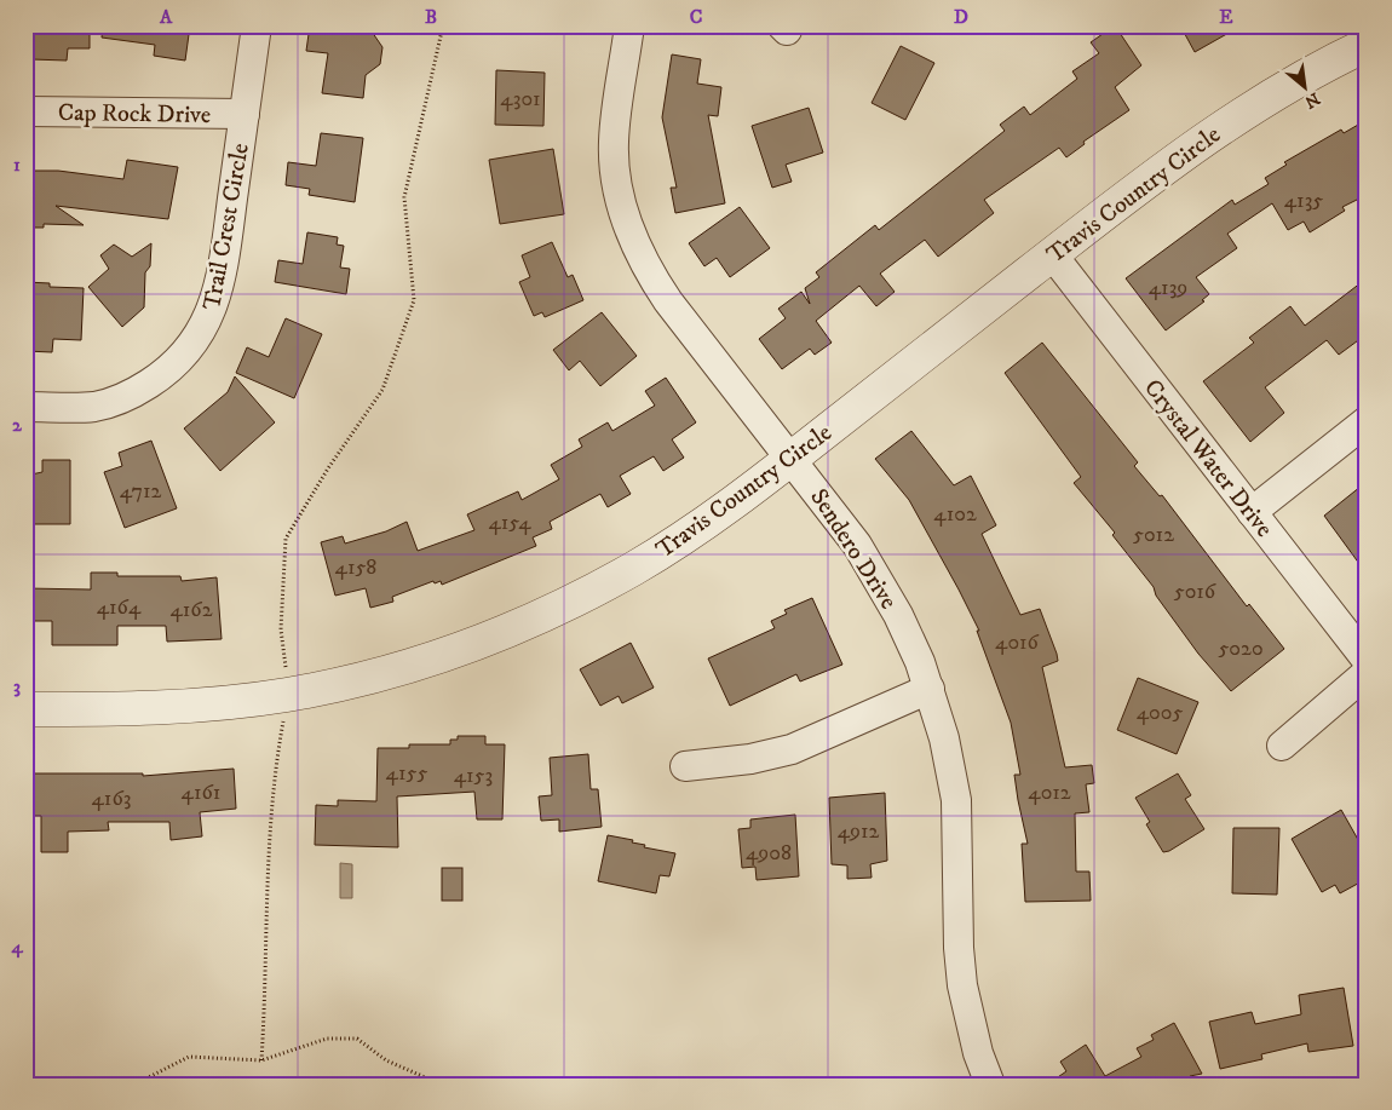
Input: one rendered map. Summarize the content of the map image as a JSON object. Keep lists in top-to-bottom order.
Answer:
{
  "streets": {
    "street": [
      "Cap Rock Drive",
      "Travis Country Circle",
      "Trail Crest Circle",
      "Crystal Water Drive",
      "Sendero Drive"
    ]
  },
  "crossings": [
    ["Cap Rock Drive", "Trail Crest Circle"],
    ["Travis Country Circle", "Crystal Water Drive"],
    ["Travis Country Circle", "Sendero Drive"]
  ],
  "house_numbers": [
    "4301",
    "4135",
    "4139",
    "4712",
    "4102",
    "4154",
    "5012",
    "4158",
    "5016",
    "4164",
    "4162",
    "4016",
    "5020",
    "4005",
    "4155",
    "4153",
    "4161",
    "4012",
    "4163",
    "4912",
    "4908"
  ],
  "north": "bottom right",
  "grid": {
    "columns": [
      "A",
      "B",
      "C",
      "D",
      "E"
    ],
    "rows": [
      "1",
      "2",
      "3",
      "4"
    ]
  }
}
